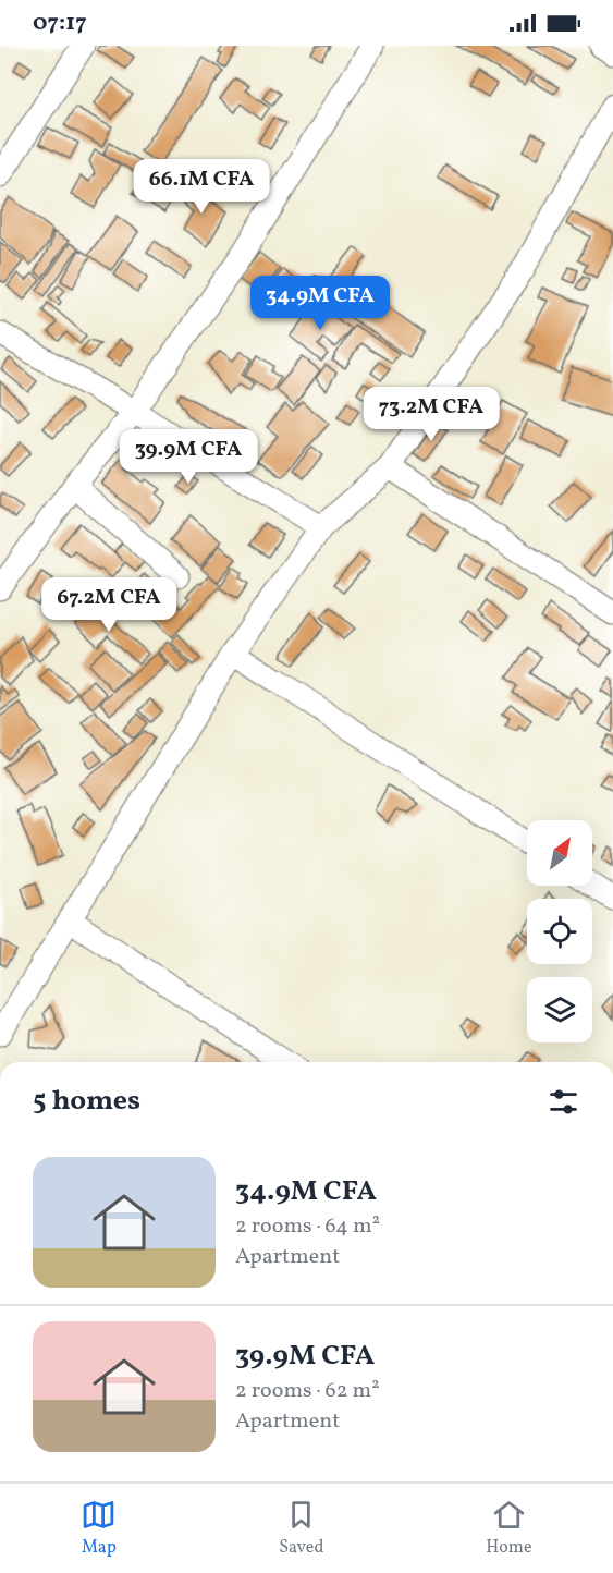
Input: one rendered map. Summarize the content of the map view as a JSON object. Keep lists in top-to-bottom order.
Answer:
{
  "north": "top right",
  "page": {
    "status": "07:17",
    "price": [
      "66.1M CFA",
      "34.9M CFA",
      "73.2M CFA",
      "39.9M CFA",
      "67.2M CFA"
    ],
    "heading": "5 homes",
    "list": [
      {
        "name": "34.9M CFA",
        "note": "2 rooms · 64 m² · Apartment"
      },
      {
        "name": "39.9M CFA",
        "note": "2 rooms · 62 m² · Apartment"
      }
    ],
    "tabs": ["Map", "Saved", "Home"]
  }
}
